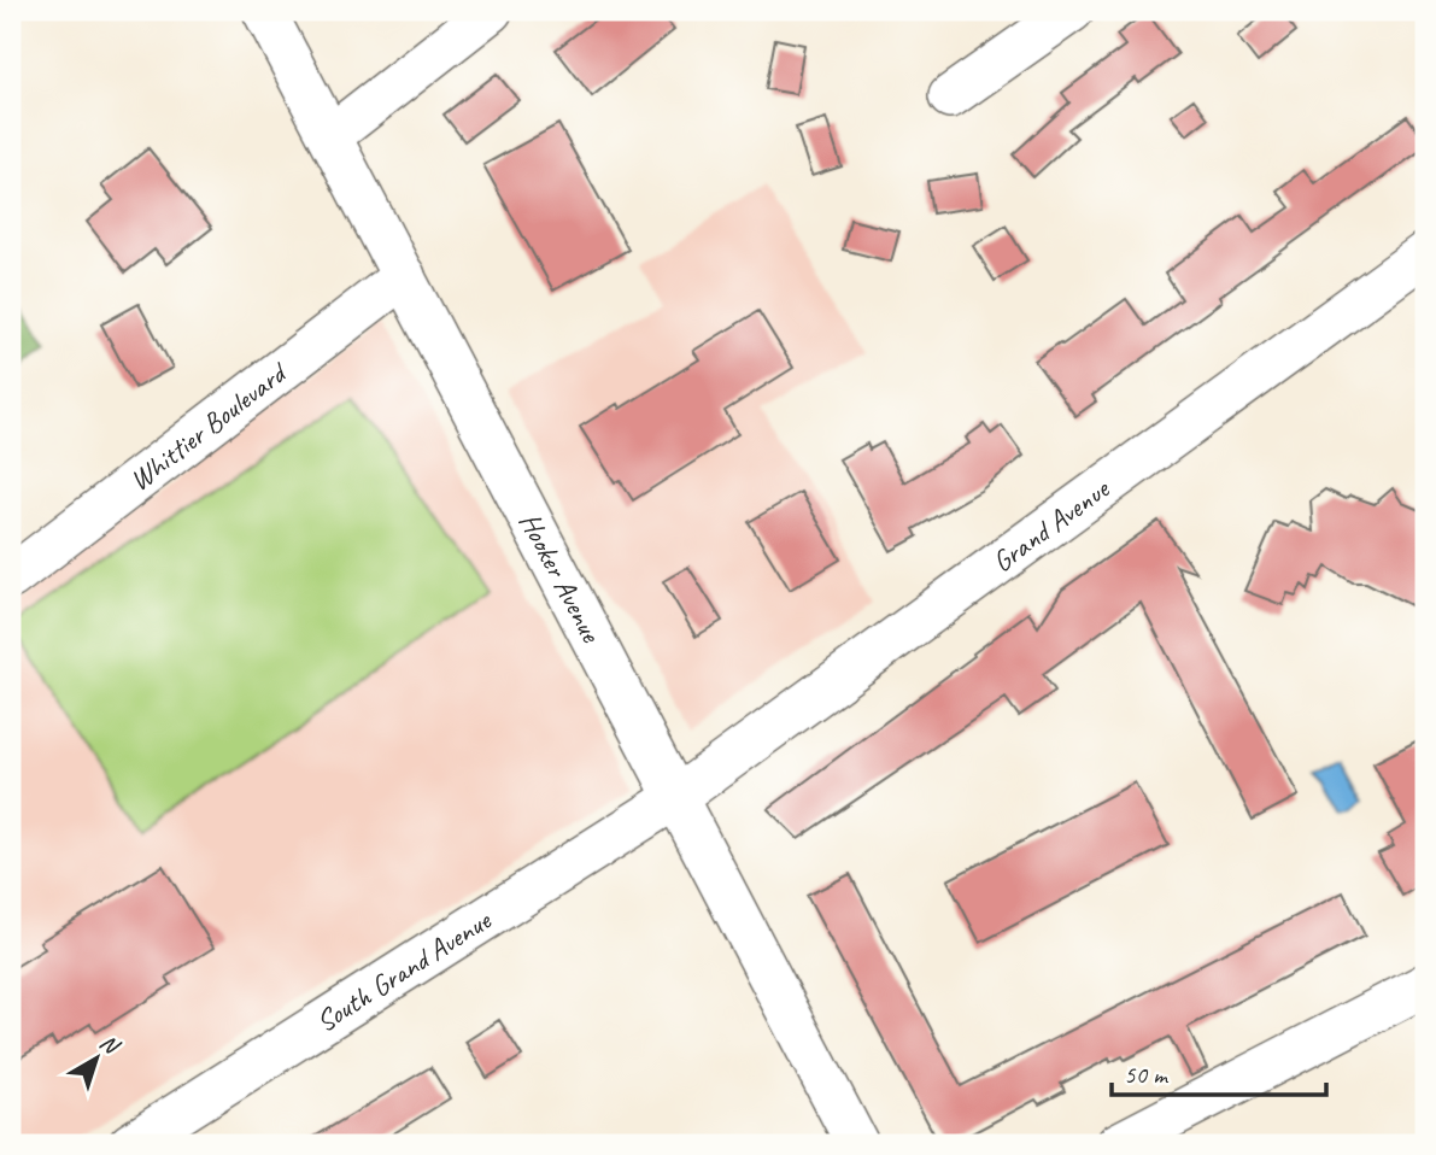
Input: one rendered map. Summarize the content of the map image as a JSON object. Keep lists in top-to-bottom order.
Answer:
{
  "streets": {
    "street": [
      "Whittier Boulevard",
      "Grand Avenue",
      "Hooker Avenue",
      "South Grand Avenue"
    ]
  },
  "crossings": [
    ["Whittier Boulevard", "Hooker Avenue"],
    ["Grand Avenue", "Hooker Avenue"],
    ["Grand Avenue", "South Grand Avenue"],
    ["Hooker Avenue", "South Grand Avenue"]
  ],
  "scale_bar": "50 m",
  "north": "top right"
}
